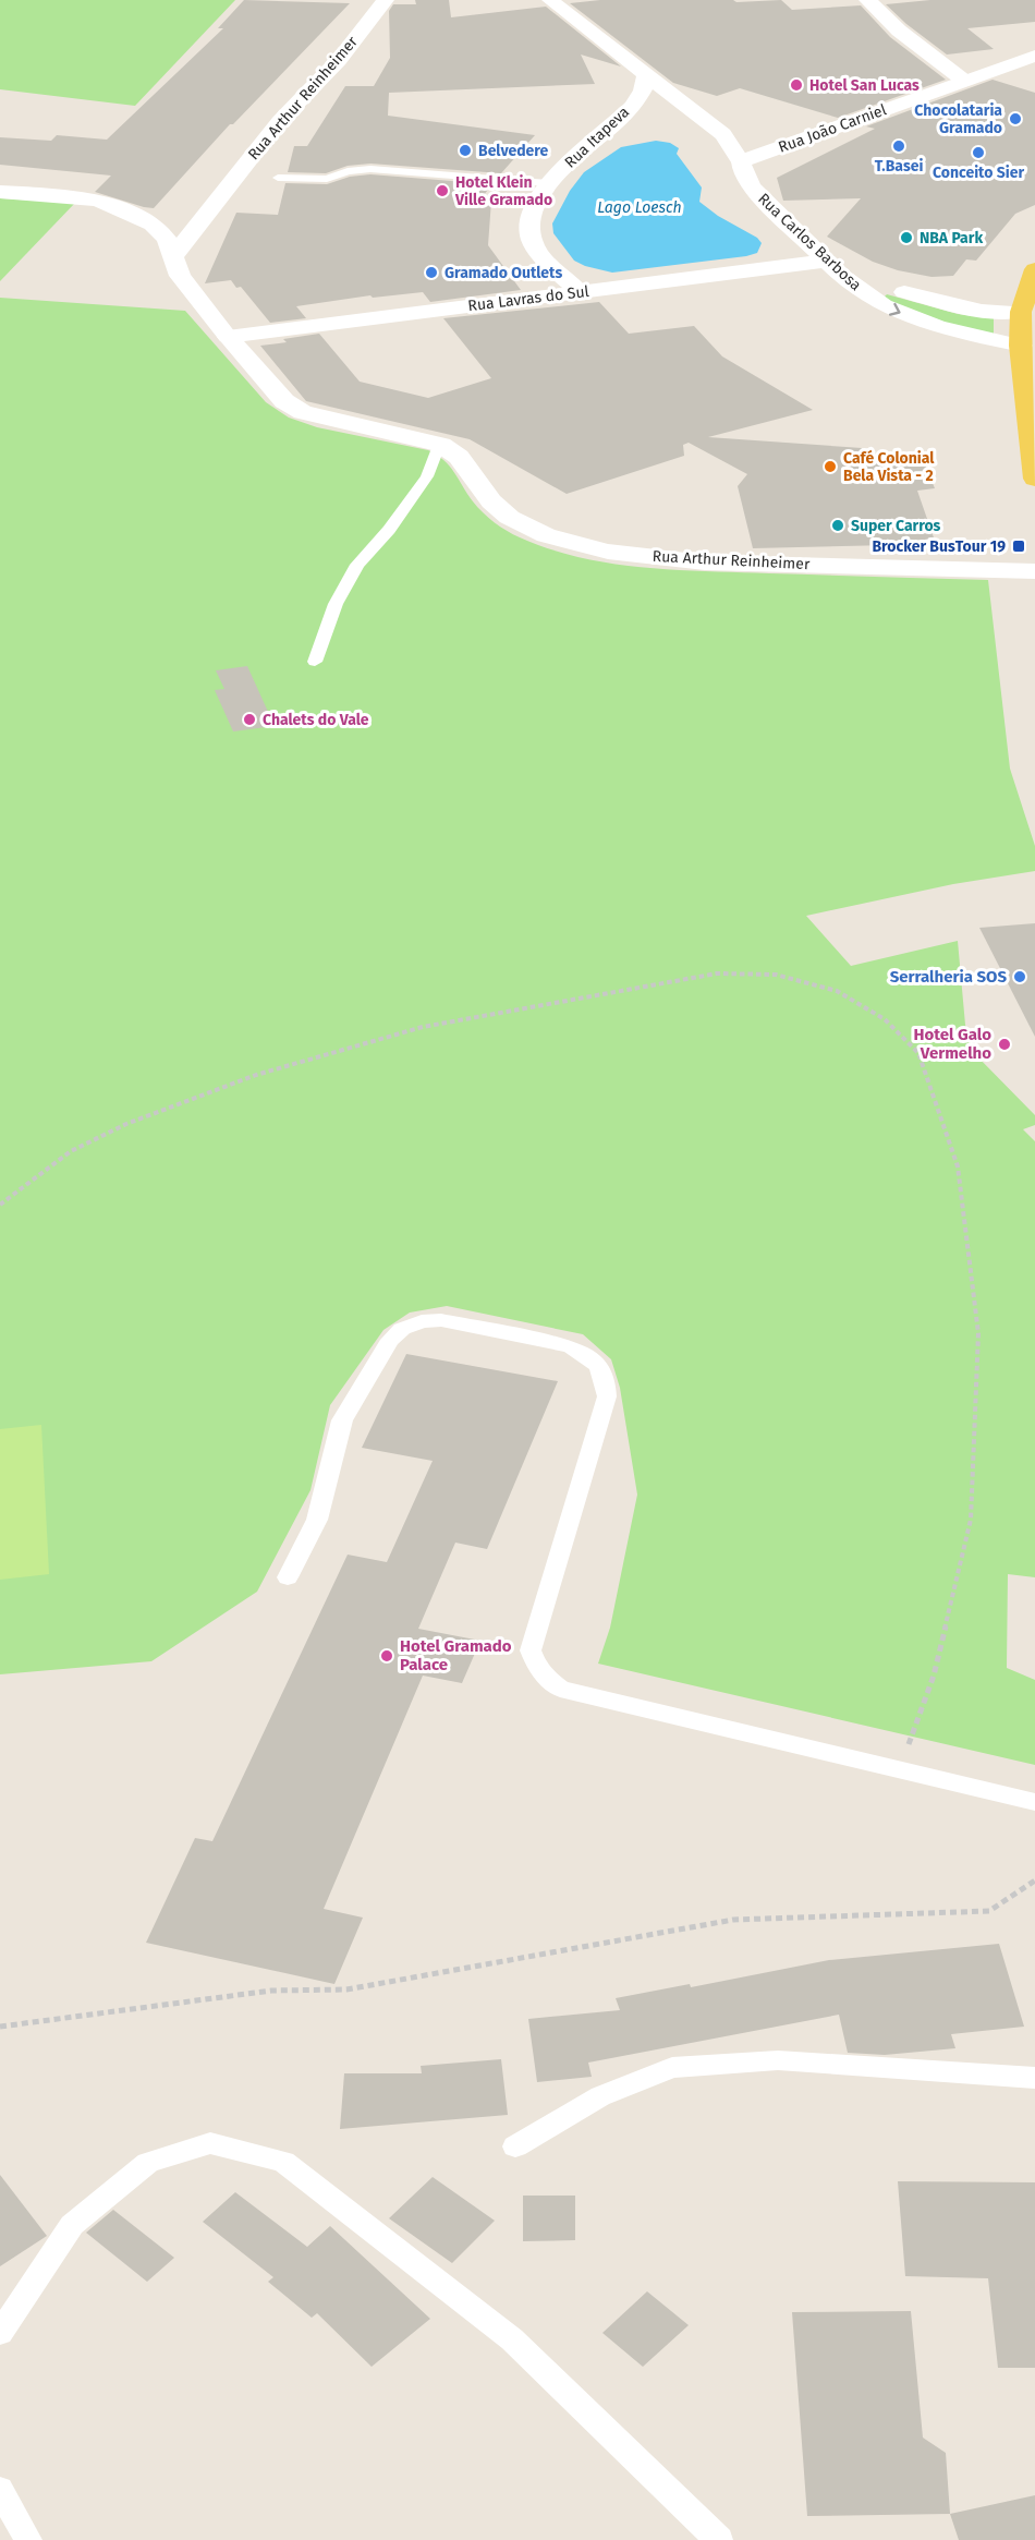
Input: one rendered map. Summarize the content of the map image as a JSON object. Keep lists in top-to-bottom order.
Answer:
{
  "streets": {
    "street": [
      "Rua Arthur Reinheimer",
      "Rua João Carniel",
      "Rua Itapeva",
      "Rua Carlos Barbosa",
      "Rua Lavras do Sul"
    ]
  },
  "crossings": [
    ["Rua Arthur Reinheimer", "Rua Lavras do Sul"],
    ["Rua João Carniel", "Rua Carlos Barbosa"],
    ["Rua Itapeva", "Rua Carlos Barbosa"],
    ["Rua Itapeva", "Rua Lavras do Sul"],
    ["Rua Carlos Barbosa", "Rua Lavras do Sul"]
  ],
  "water": ["Lago Loesch"],
  "places": {
    "other": [
      "Hotel San Lucas",
      "Chocolataria Gramado",
      "T.Basei",
      "Belvedere",
      "Conceito Sier",
      "Hotel Klein Ville Gramado",
      "NBA Park",
      "Gramado Outlets",
      "Café Colonial Bela Vista - 2",
      "Super Carros",
      "Chalets do Vale",
      "Serralheria SOS",
      "Hotel Galo Vermelho",
      "Hotel Gramado Palace"
    ],
    "transit": ["Brocker BusTour 19"]
  }
}
